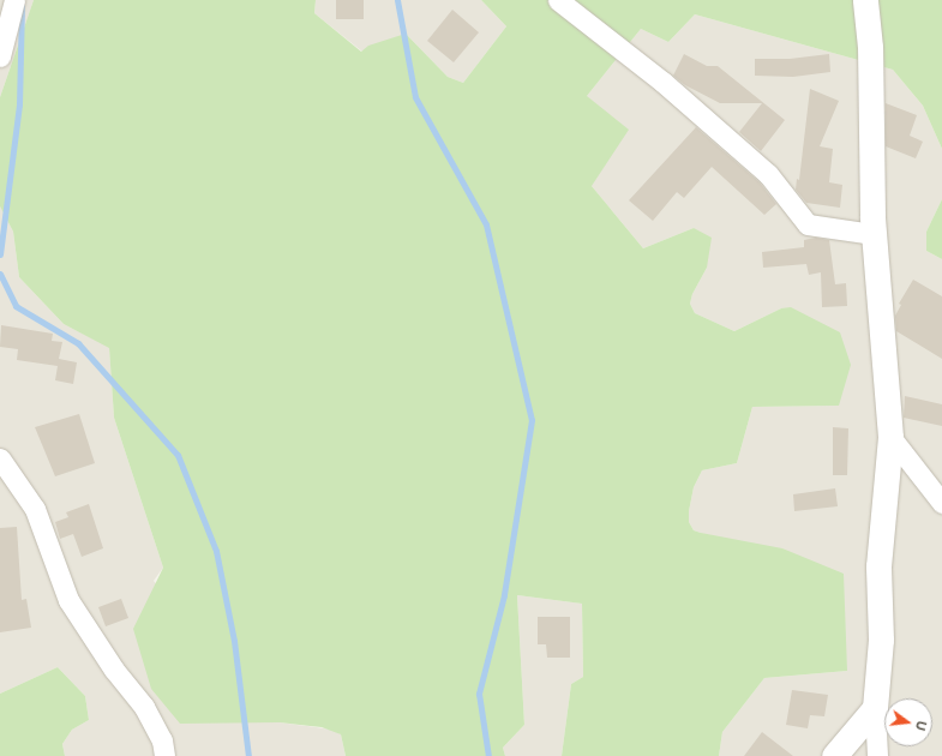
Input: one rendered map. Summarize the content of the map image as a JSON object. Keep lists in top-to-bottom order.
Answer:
{
  "north": "right"
}
